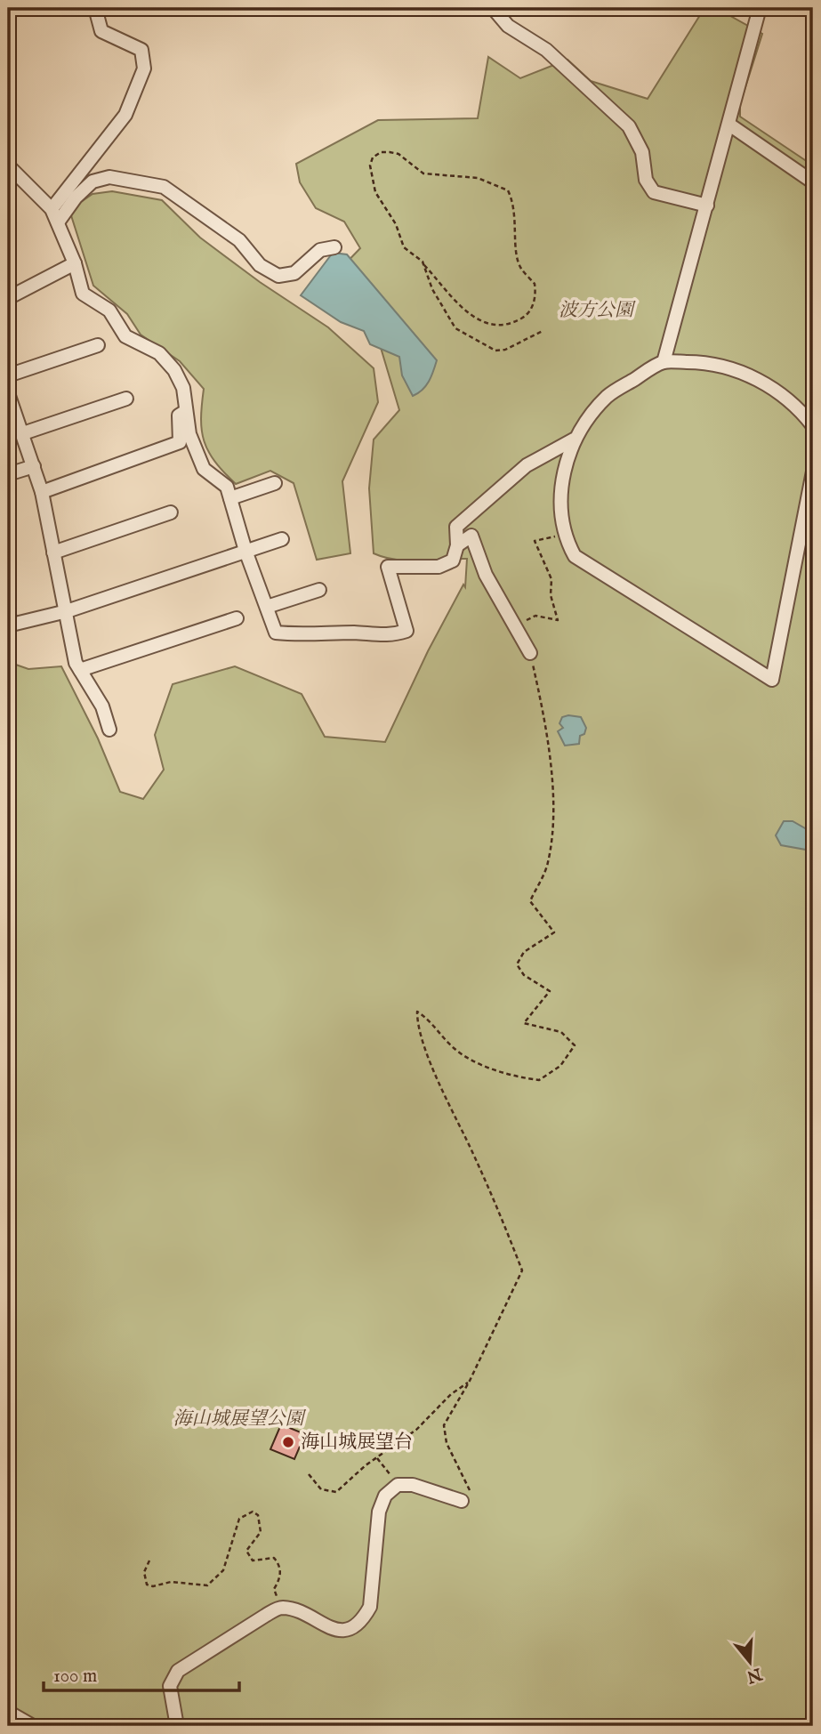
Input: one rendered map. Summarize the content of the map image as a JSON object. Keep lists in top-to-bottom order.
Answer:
{
  "parks": ["波方公園", "海山城展望公園"],
  "places": ["海山城展望台"],
  "scale_bar": "100 m",
  "north": "bottom"
}
